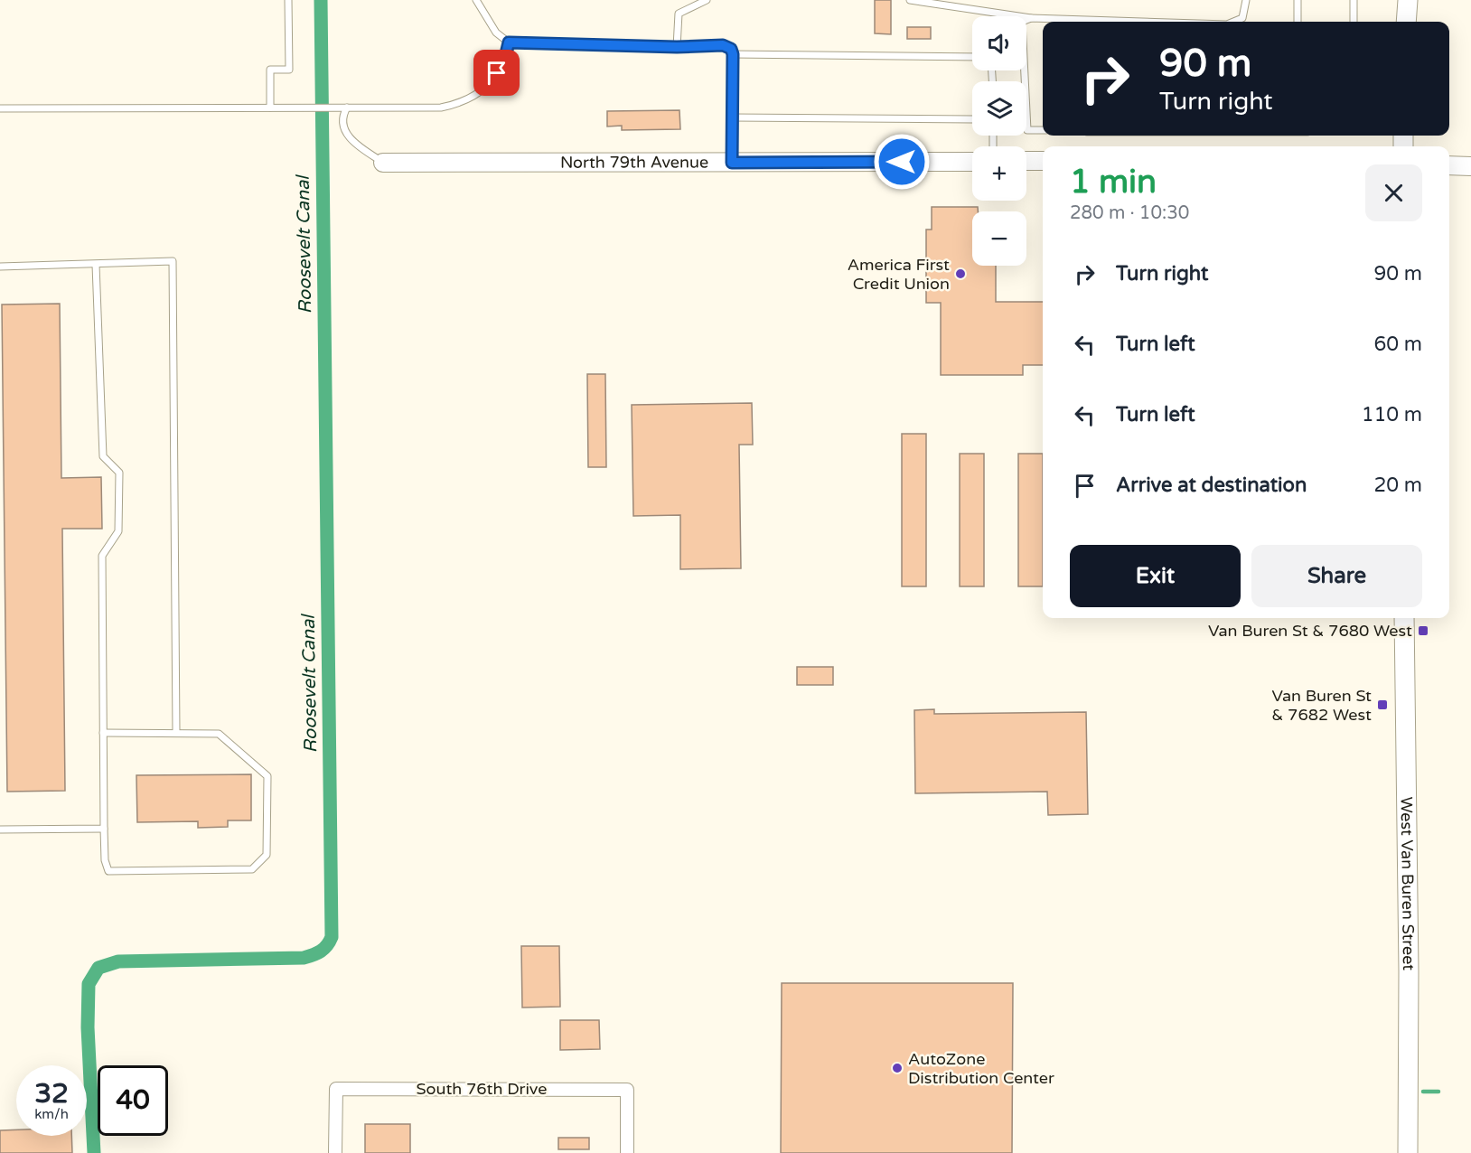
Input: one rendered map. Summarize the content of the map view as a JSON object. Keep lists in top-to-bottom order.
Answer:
{
  "streets": {
    "main road": ["West Van Buren Street"],
    "street": ["North 79th Avenue", "South 76th Drive"]
  },
  "water": ["Roosevelt Canal"],
  "places": {
    "other": ["America First Credit Union", "AutoZone Distribution Center"],
    "transit": ["Van Buren St & 7680 West", "Van Buren St & 7682 West"]
  },
  "page": {
    "map_buttons": ["+", "−"],
    "turn": ["90 m", "Turn right"],
    "heading": ["1 min", "280 m · 10:30"],
    "list": [
      {
        "name": "Turn right",
        "value": "90 m"
      },
      {
        "name": "Turn left",
        "value": "60 m"
      },
      {
        "name": "Turn left",
        "value": "110 m"
      },
      {
        "name": "Arrive at destination",
        "value": "20 m"
      }
    ],
    "buttons": ["Exit", "Share"],
    "speed": "32 km/h",
    "limit": "40"
  }
}
